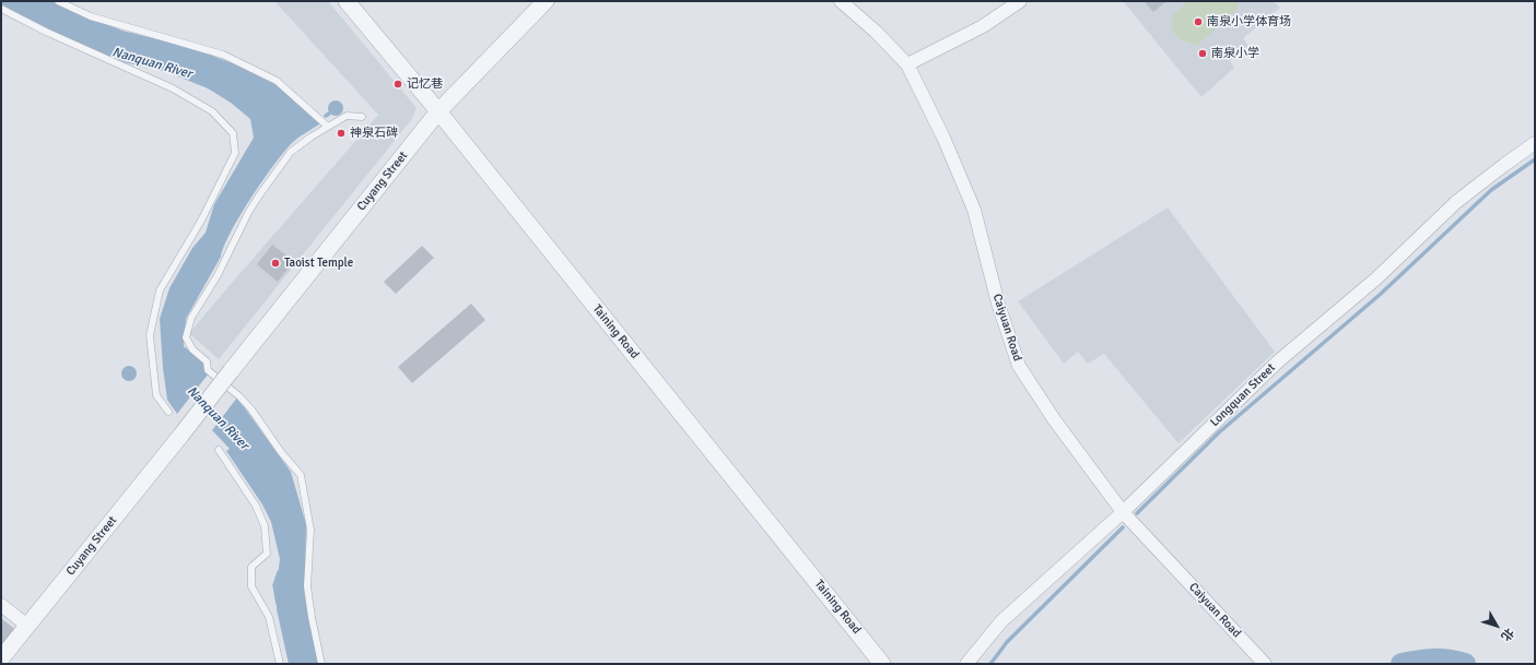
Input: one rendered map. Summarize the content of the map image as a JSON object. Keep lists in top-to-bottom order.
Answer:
{
  "streets": {
    "street": [
      "Cuyang Street",
      "Caiyuan Road",
      "Taining Road",
      "Longquan Street"
    ]
  },
  "crossings": [
    ["Cuyang Street", "Taining Road"],
    ["Caiyuan Road", "Longquan Street"]
  ],
  "water": ["Nanquan River"],
  "places": [
    "南泉小学体育场",
    "南泉小学",
    "记忆巷",
    "神泉石碑",
    "Taoist Temple"
  ],
  "north": "bottom right"
}
